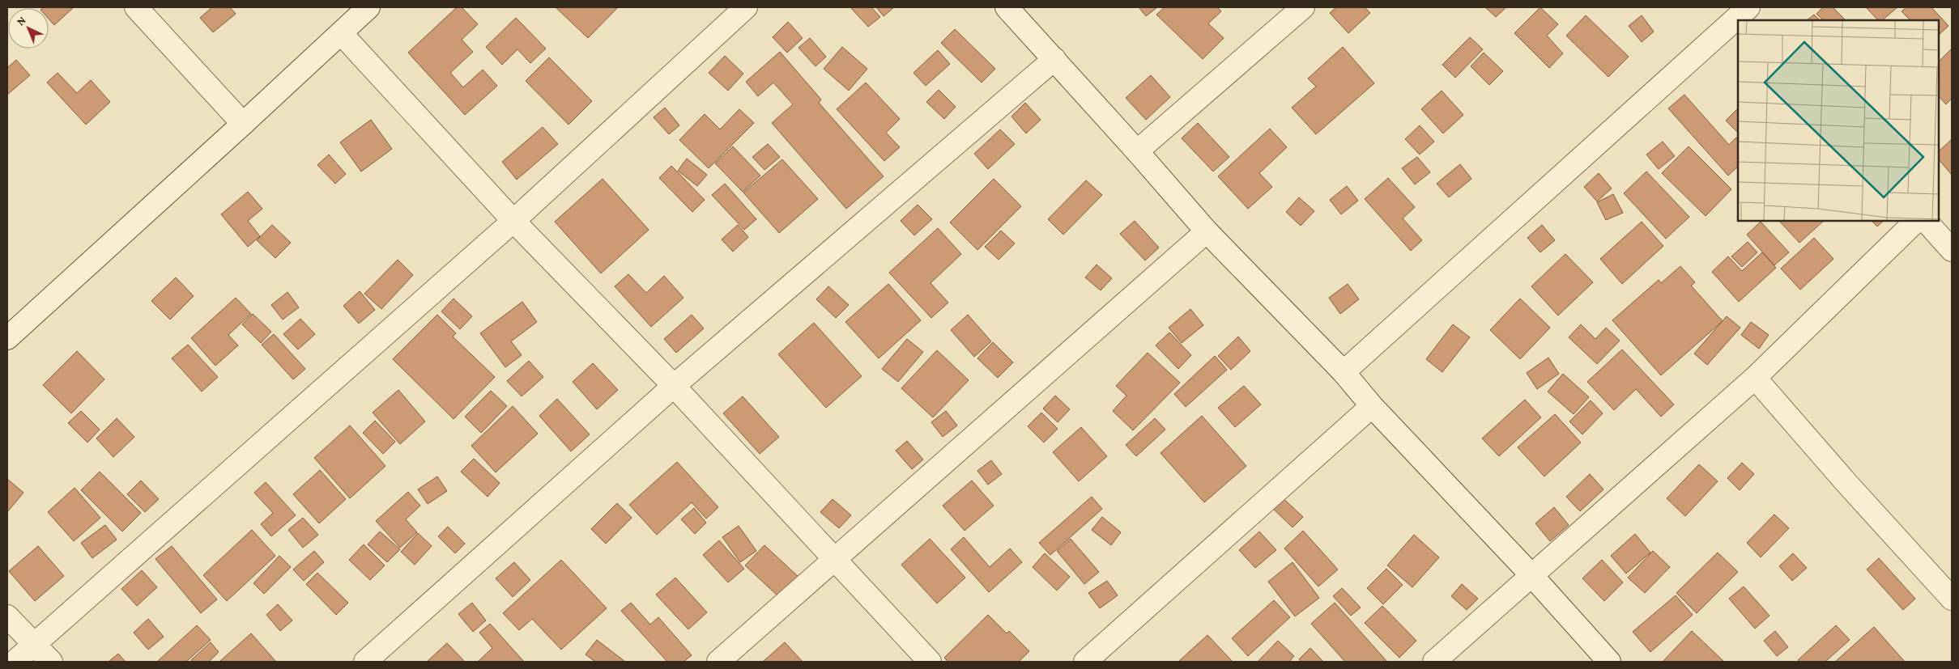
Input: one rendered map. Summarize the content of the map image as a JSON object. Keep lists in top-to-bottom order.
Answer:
{
  "north": "top left"
}
